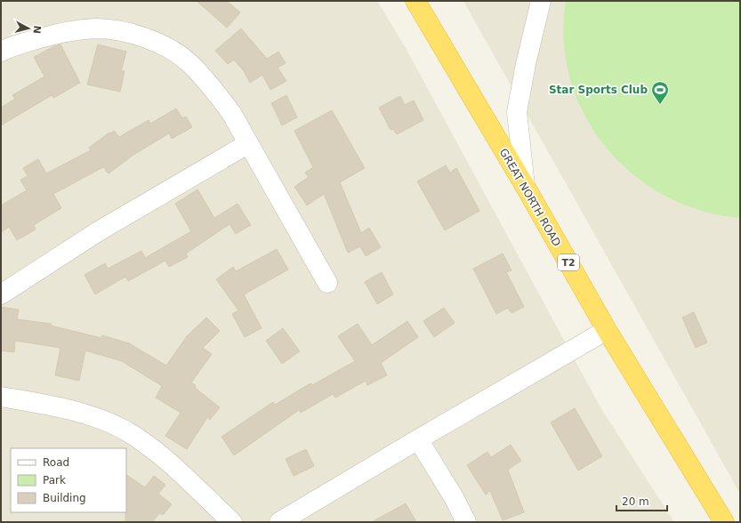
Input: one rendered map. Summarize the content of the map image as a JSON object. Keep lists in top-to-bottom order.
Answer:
{
  "streets": {
    "highway": ["GREAT NORTH ROAD", "T2"]
  },
  "places": {
    "sports": ["Star Sports Club"]
  },
  "legend": ["Road", "Park", "Building"],
  "scale_bar": "20 m",
  "north": "right"
}
